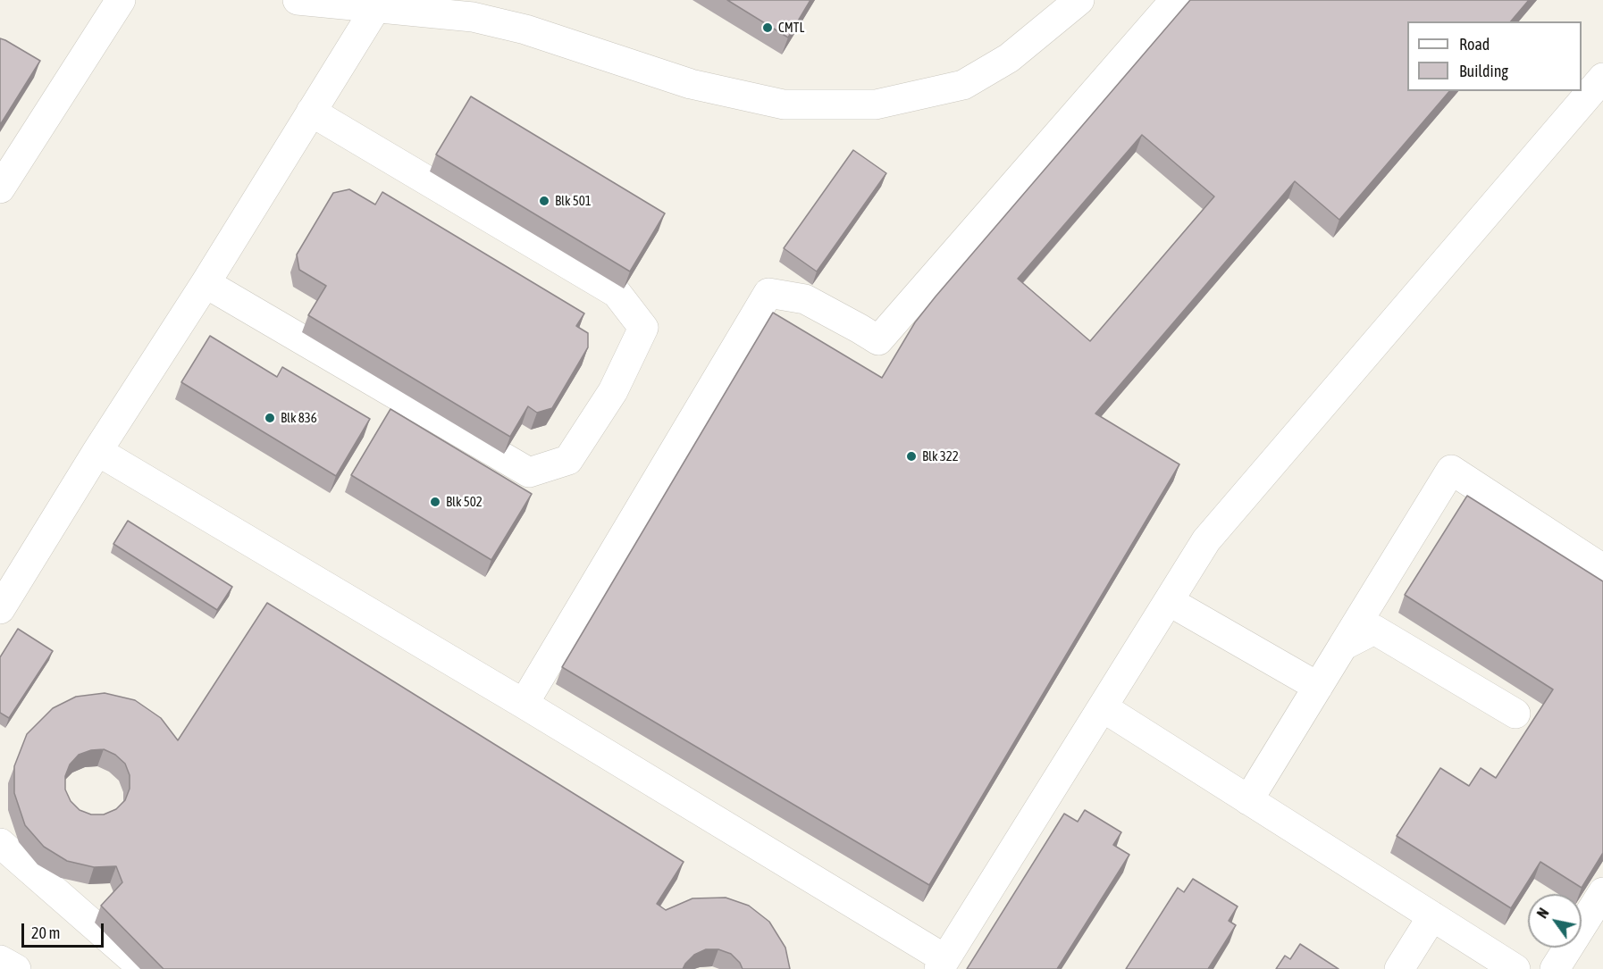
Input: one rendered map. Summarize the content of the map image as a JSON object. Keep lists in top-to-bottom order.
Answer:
{
  "places": [
    "CMTL",
    "Blk 501",
    "Blk 836",
    "Blk 322",
    "Blk 502"
  ],
  "legend": ["Road", "Building"],
  "scale_bar": "20 m",
  "north": "top left"
}
